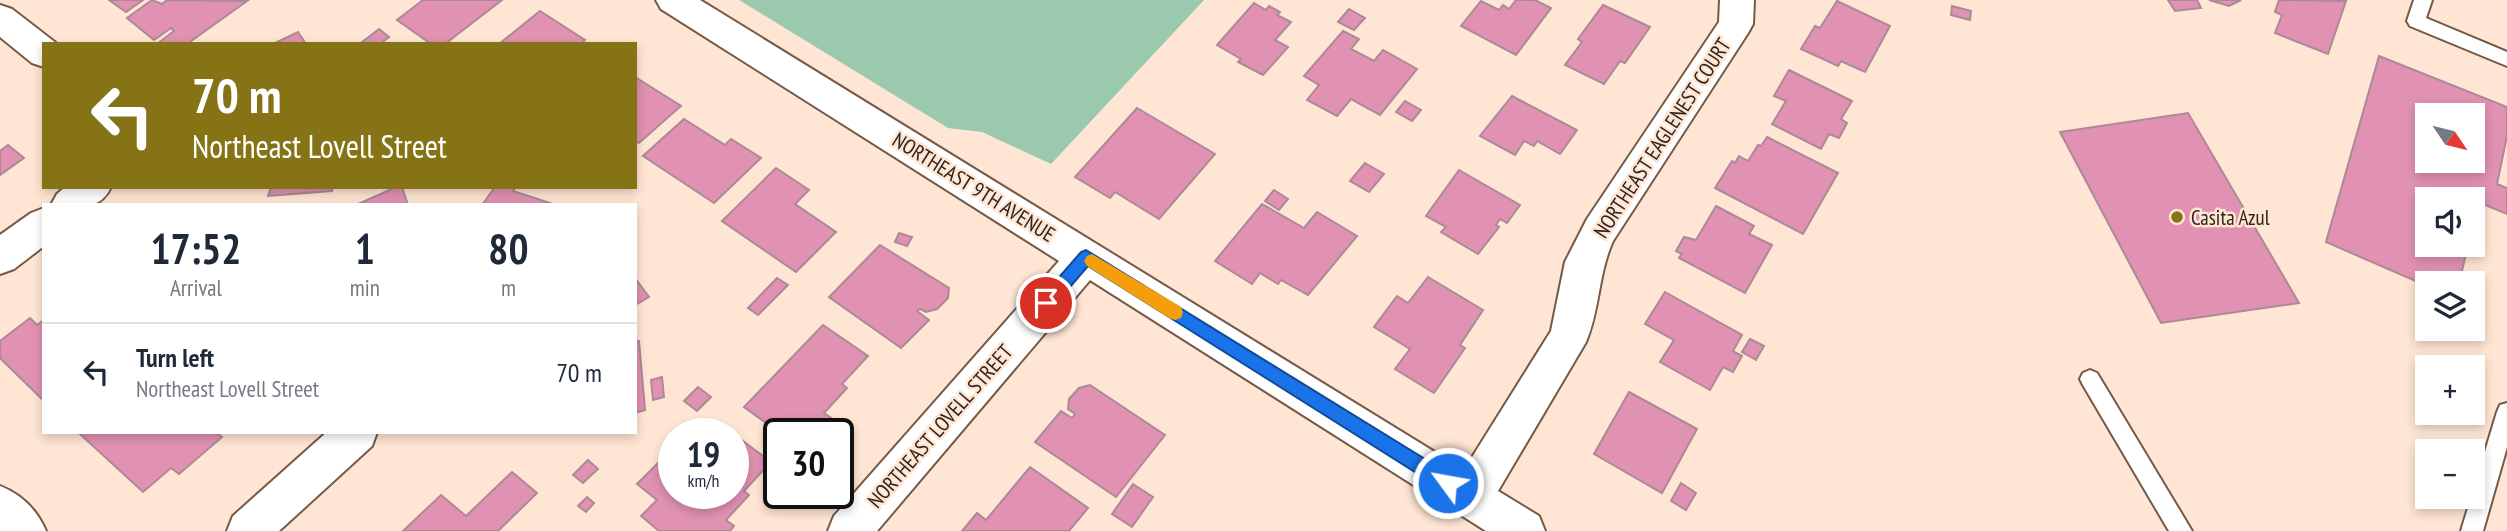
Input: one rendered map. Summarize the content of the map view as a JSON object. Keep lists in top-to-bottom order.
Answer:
{
  "streets": {
    "street": ["NORTHEAST EAGLENEST COURT", "NORTHEAST 9TH AVENUE", "NORTHEAST LOVELL STREET"]
  },
  "crossings": [
    ["NORTHEAST EAGLENEST COURT", "NORTHEAST 9TH AVENUE"],
    ["NORTHEAST 9TH AVENUE", "NORTHEAST LOVELL STREET"]
  ],
  "places": ["Casita Azul"],
  "north": "bottom right",
  "page": {
    "turn": ["70 m", "Northeast Lovell Street"],
    "map_buttons": ["+", "−"],
    "eta": [
      "17:52",
      "Arrival",
      "1",
      "min",
      "80",
      "m"
    ],
    "list": [
      {
        "name": "Turn left",
        "note": "Northeast Lovell Street",
        "value": "70 m"
      }
    ],
    "speed": "19 km/h",
    "limit": "30"
  }
}
